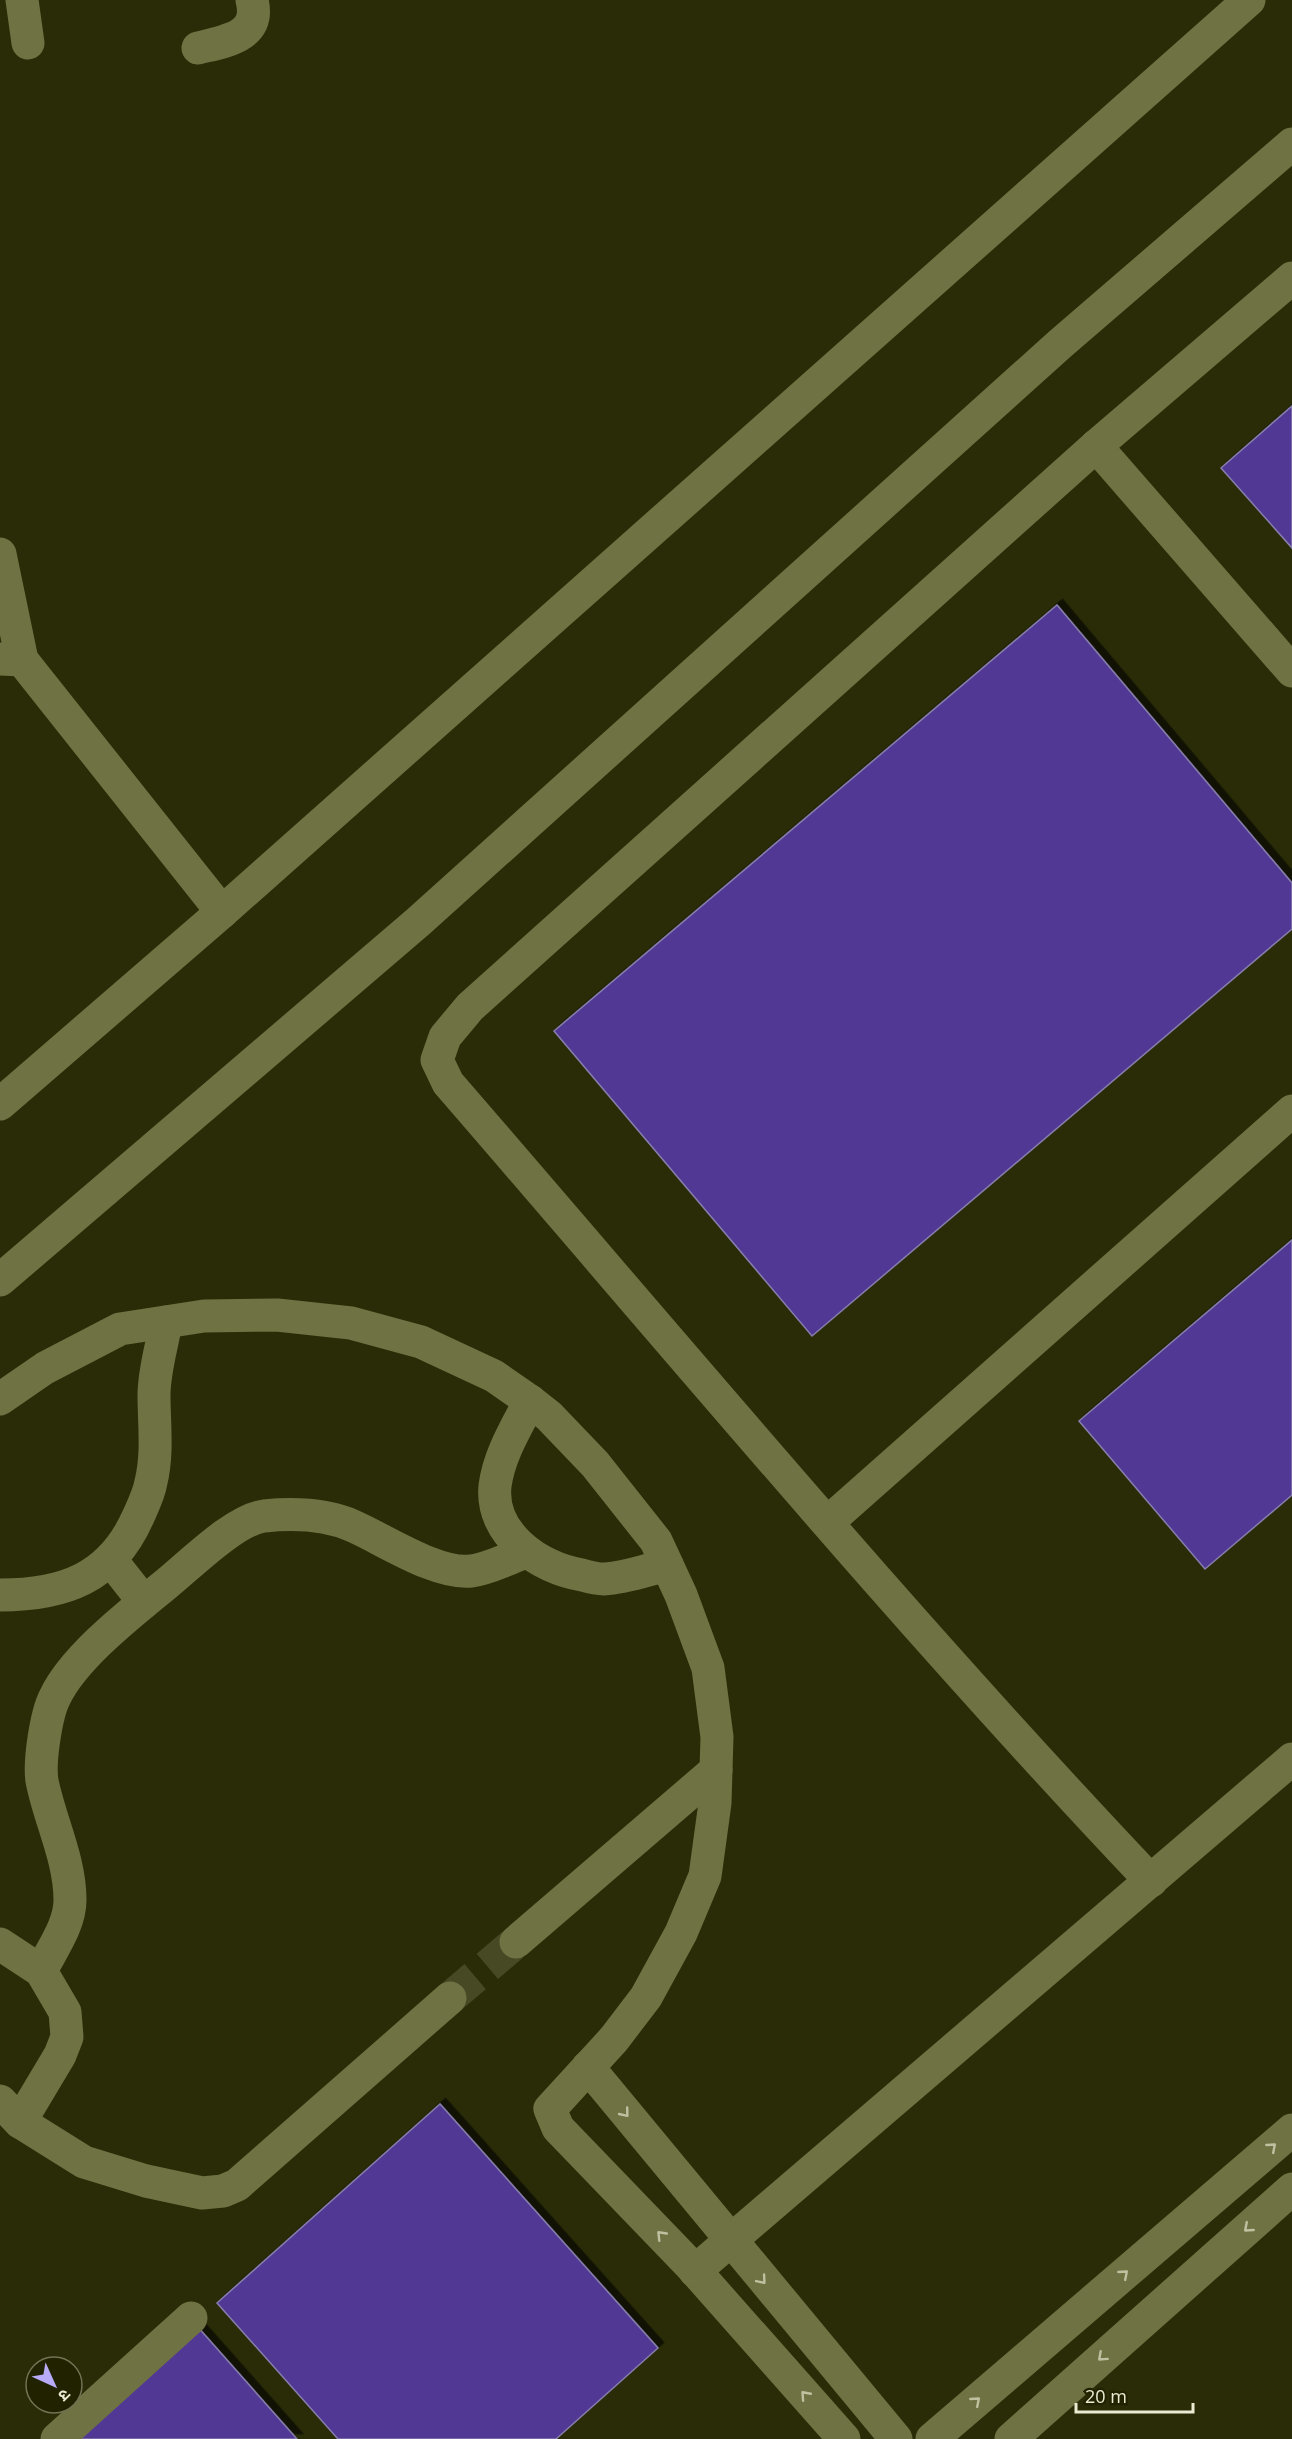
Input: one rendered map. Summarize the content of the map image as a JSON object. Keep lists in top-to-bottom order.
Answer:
{
  "scale_bar": "20 m",
  "north": "bottom right"
}
